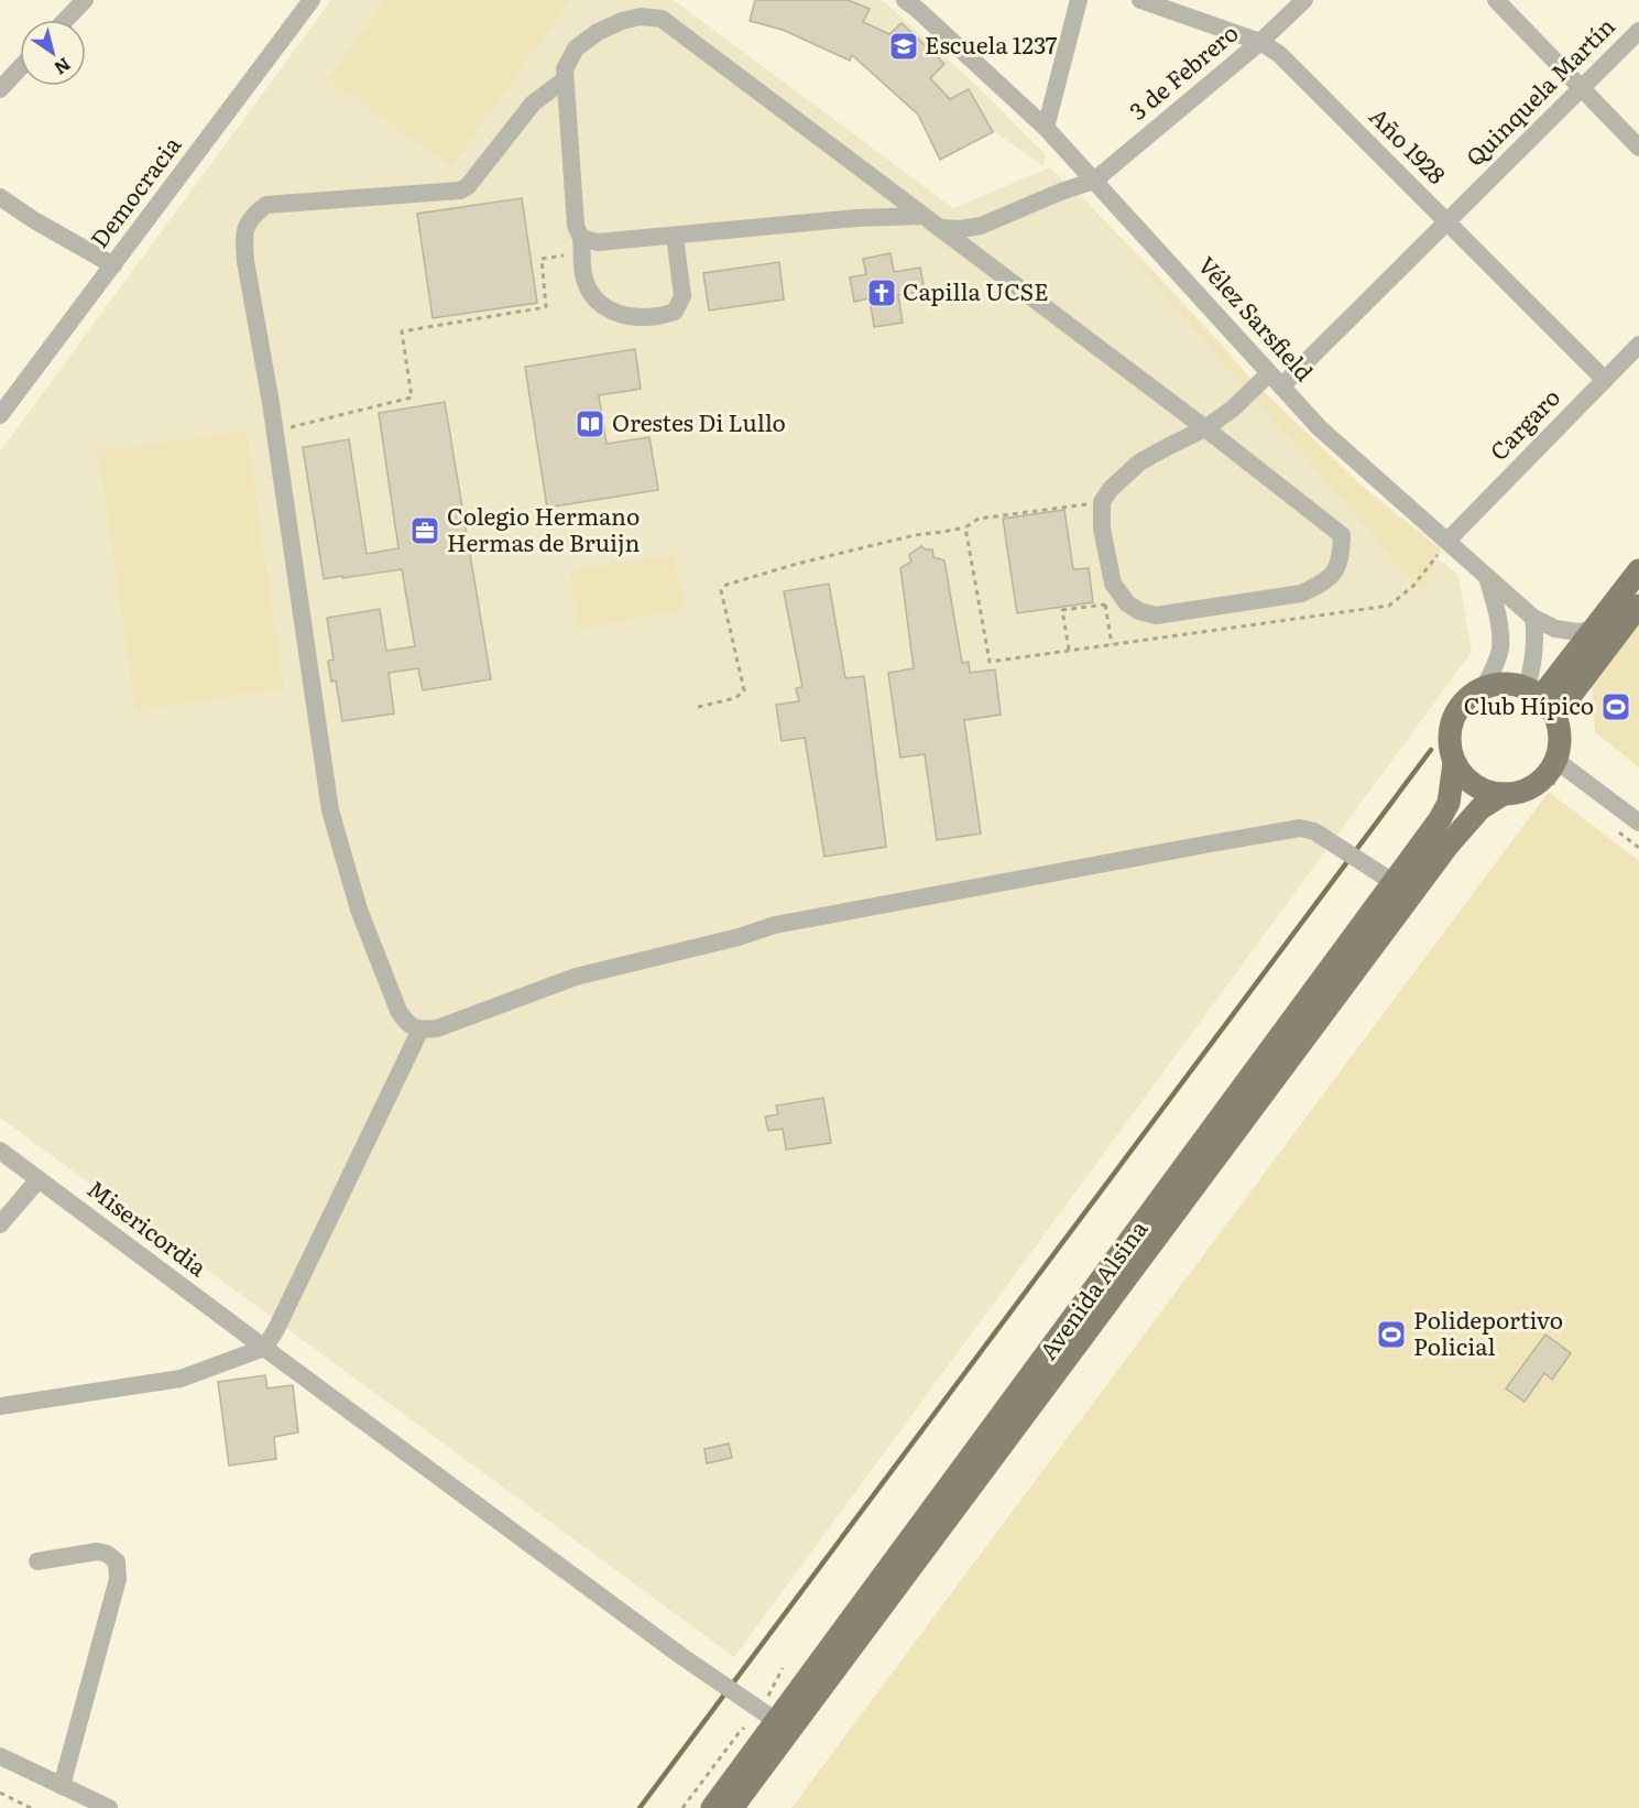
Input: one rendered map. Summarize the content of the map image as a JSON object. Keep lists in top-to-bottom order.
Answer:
{
  "streets": {
    "main road": ["Avenida Alsina"],
    "street": [
      "3 de Febrero",
      "Quinquela Martín",
      "Año 1928",
      "Democracia",
      "Vélez Sarsfield",
      "Cargaro",
      "Misericordia"
    ]
  },
  "crossings": [
    ["3 de Febrero", "Año 1928"],
    ["3 de Febrero", "Vélez Sarsfield"],
    ["Quinquela Martín", "Año 1928"],
    ["Quinquela Martín", "Vélez Sarsfield"],
    ["Año 1928", "Cargaro"],
    ["Vélez Sarsfield", "Cargaro"],
    ["Misericordia", "Avenida Alsina"]
  ],
  "places": {
    "school or university": ["Escuela 1237"],
    "church": ["Capilla UCSE"],
    "library": ["Orestes Di Lullo"],
    "office": ["Colegio Hermano Hermas de Bruijn"],
    "sports": ["Club Hípico", "Polideportivo Policial"]
  },
  "north": "bottom right"
}
